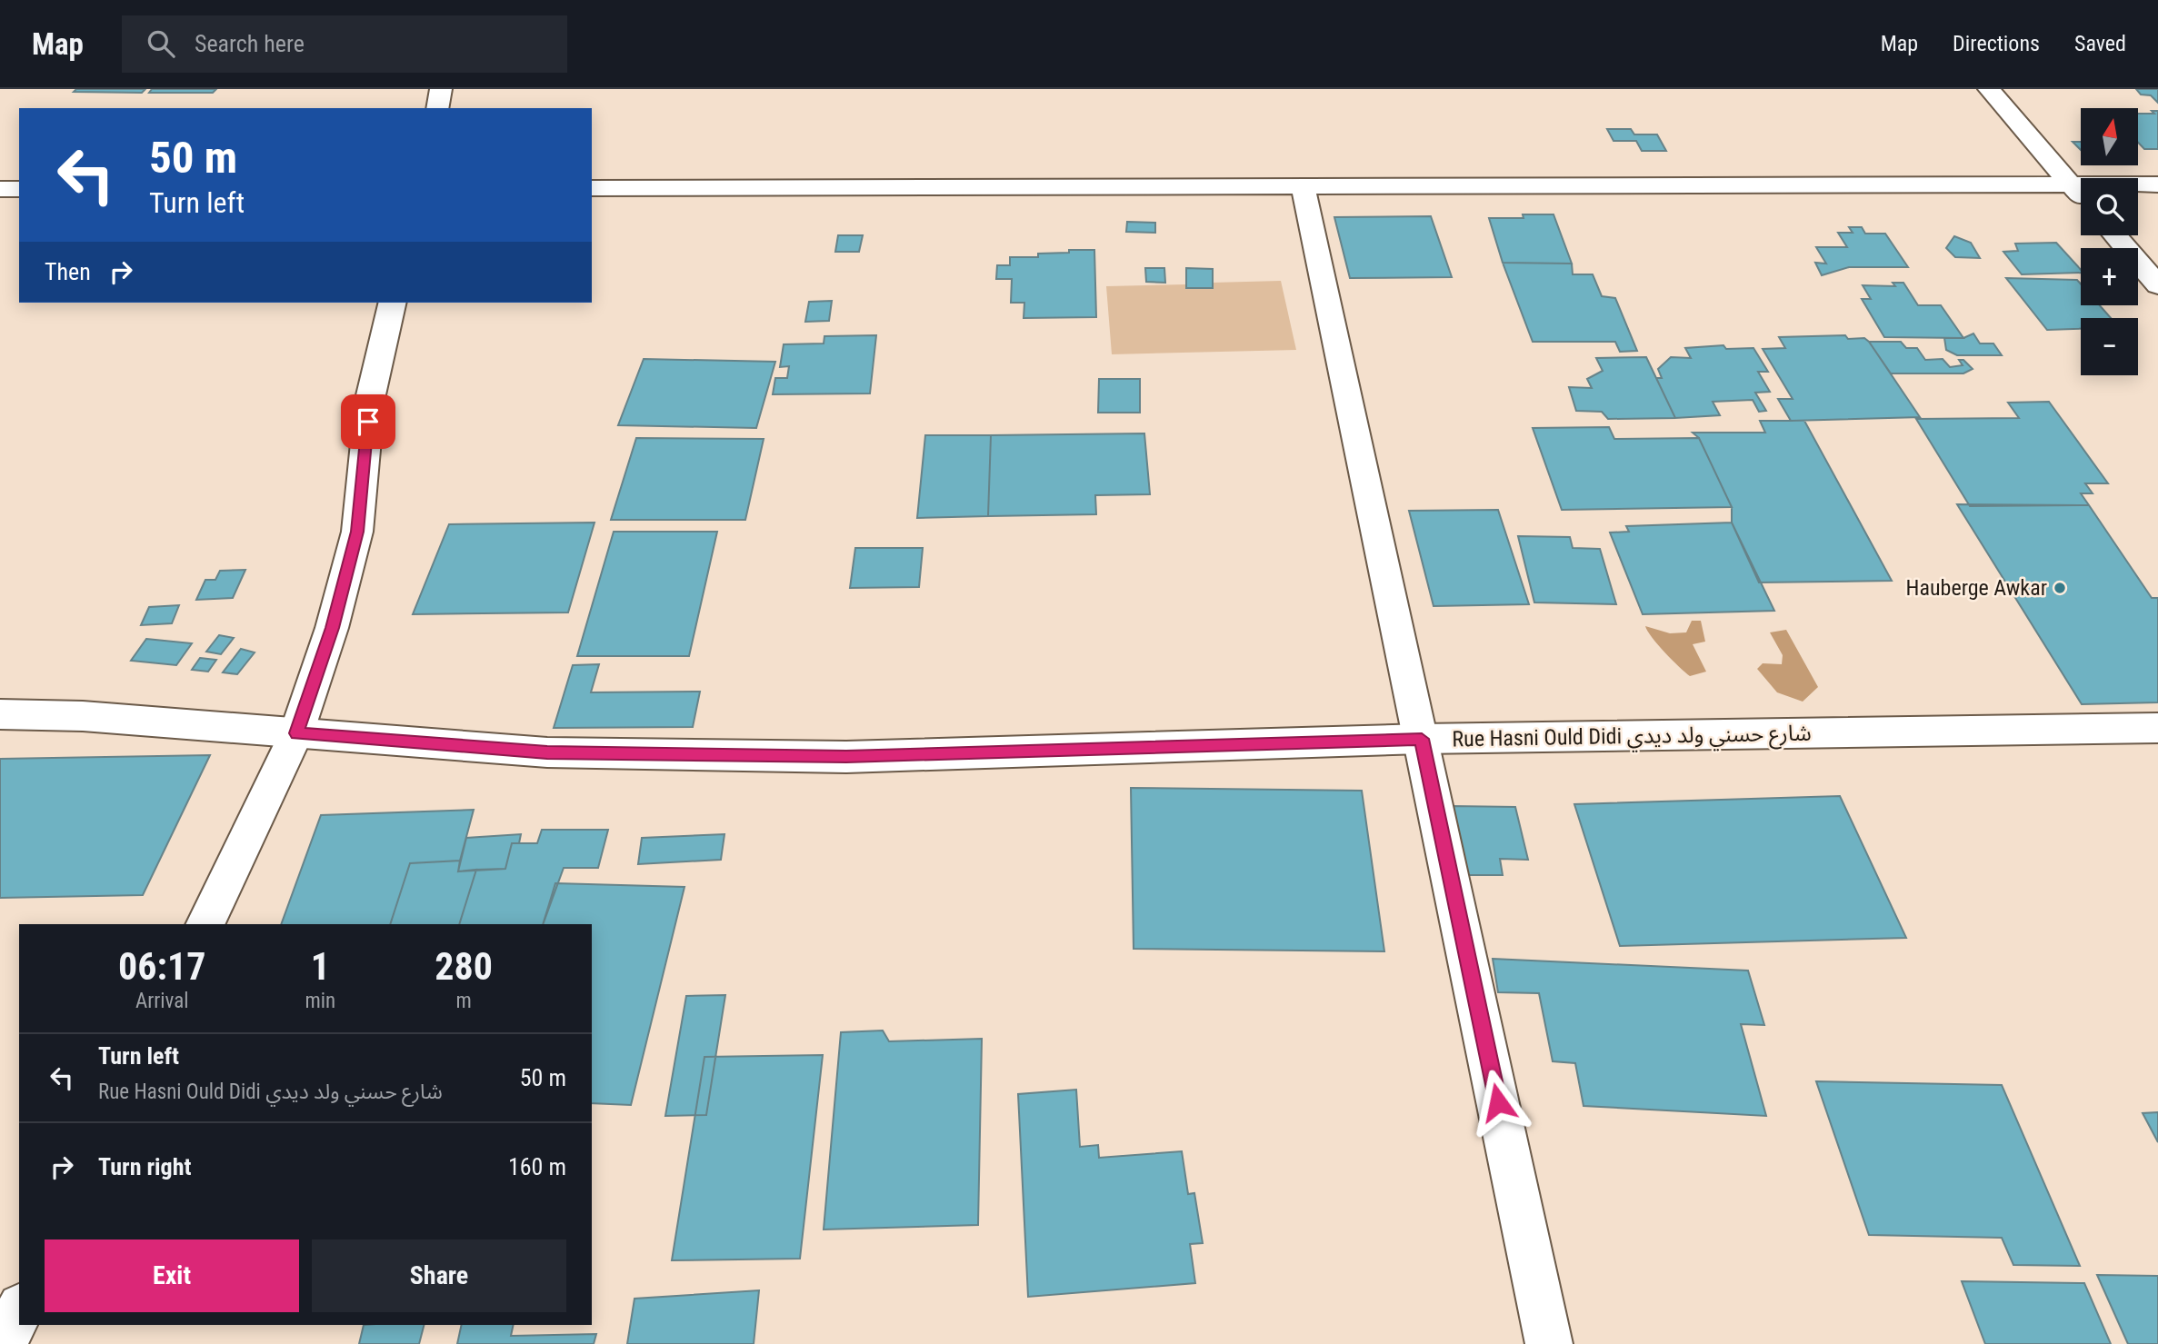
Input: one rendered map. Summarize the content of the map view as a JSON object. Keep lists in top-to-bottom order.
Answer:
{
  "streets": {
    "street": ["Rue Hasni Ould Didi شارع حسني ولد ديدي"]
  },
  "places": ["Hauberge Awkar"],
  "north": "top",
  "page": {
    "header": "Map",
    "search": "Search here",
    "nav": ["Map", "Directions", "Saved"],
    "map_buttons": ["+", "−"],
    "turn": ["50 m", "Turn left"],
    "then": "Then",
    "eta": [
      "06:17",
      "Arrival",
      "1",
      "min",
      "280",
      "m"
    ],
    "list": [
      {
        "name": "Turn left",
        "note": "Rue Hasni Ould Didi شارع حسني ولد ديدي",
        "value": "50 m"
      },
      {
        "name": "Turn right",
        "value": "160 m"
      }
    ],
    "buttons": ["Exit", "Share"]
  }
}
